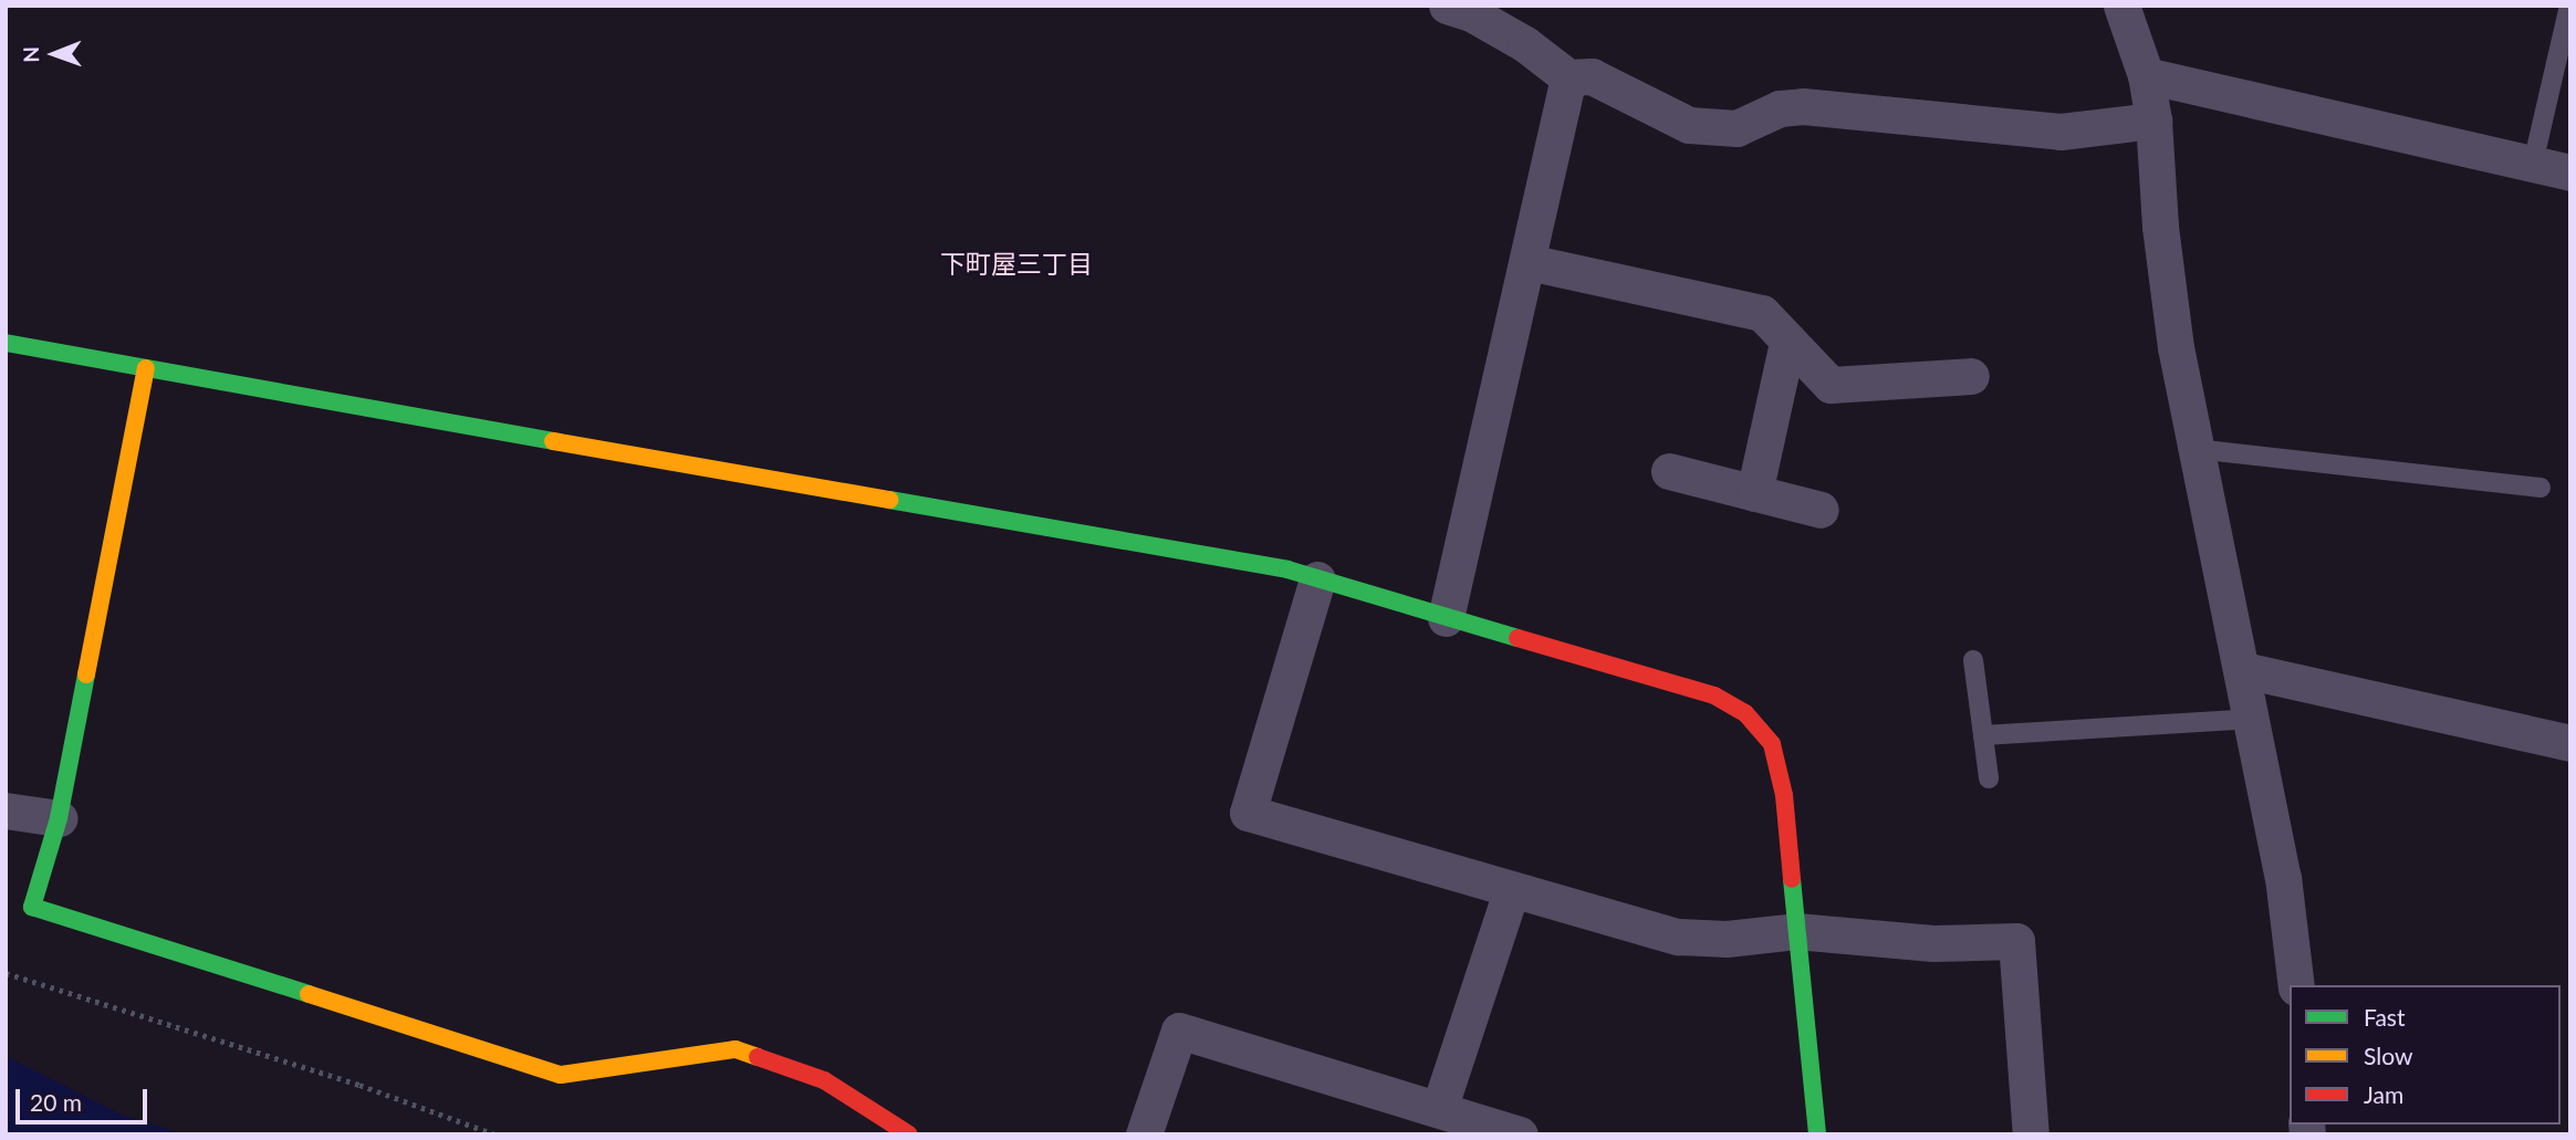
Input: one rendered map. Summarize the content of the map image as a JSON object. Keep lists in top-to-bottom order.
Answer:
{
  "districts": ["下町屋三丁目"],
  "legend": ["Fast", "Slow", "Jam"],
  "scale_bar": "20 m",
  "north": "left"
}
